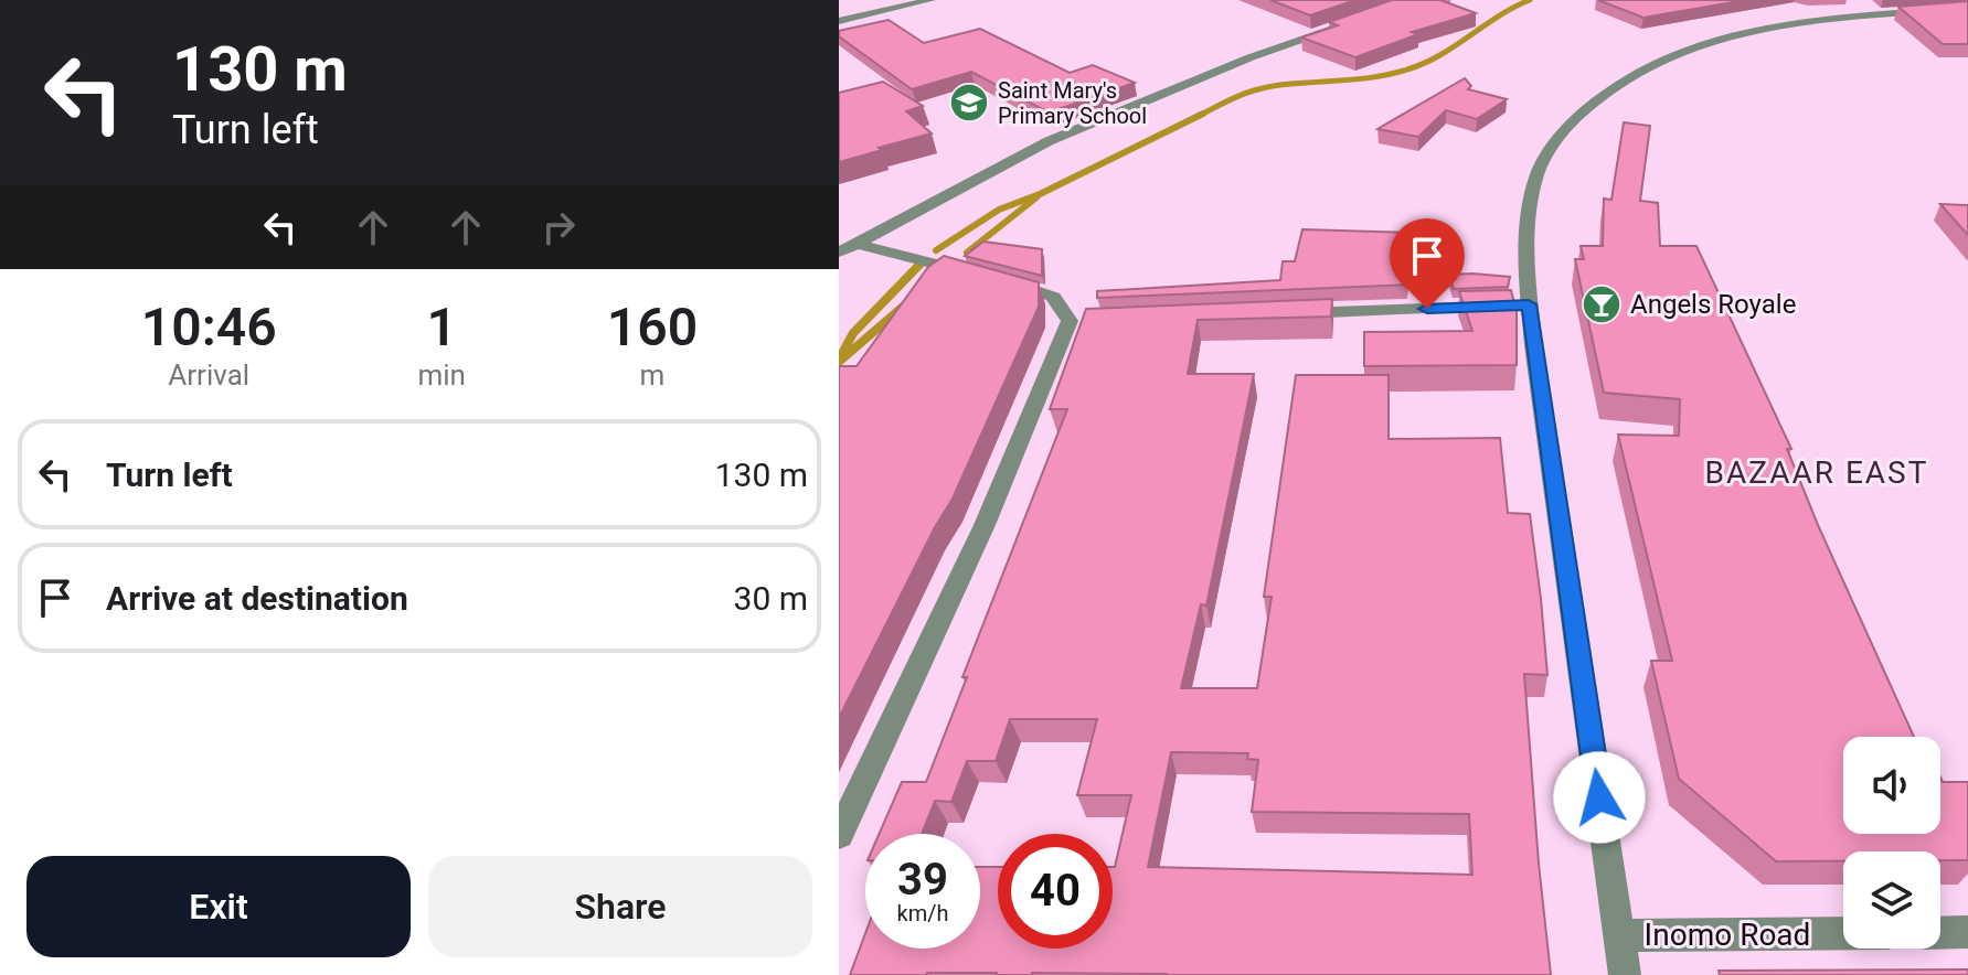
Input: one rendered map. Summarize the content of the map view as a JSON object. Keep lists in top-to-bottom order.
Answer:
{
  "streets": {
    "street": ["Inomo Road"]
  },
  "districts": ["BAZAAR EAST"],
  "places": {
    "school or university": ["Saint Mary's Primary School"],
    "bar": ["Angels Royale"]
  },
  "page": {
    "turn": ["130 m", "Turn left"],
    "eta": [
      "10:46",
      "Arrival",
      "1",
      "min",
      "160",
      "m"
    ],
    "list": [
      {
        "name": "Turn left",
        "value": "130 m"
      },
      {
        "name": "Arrive at destination",
        "value": "30 m"
      }
    ],
    "speed": "39 km/h",
    "limit": "40",
    "buttons": ["Exit", "Share"]
  }
}
